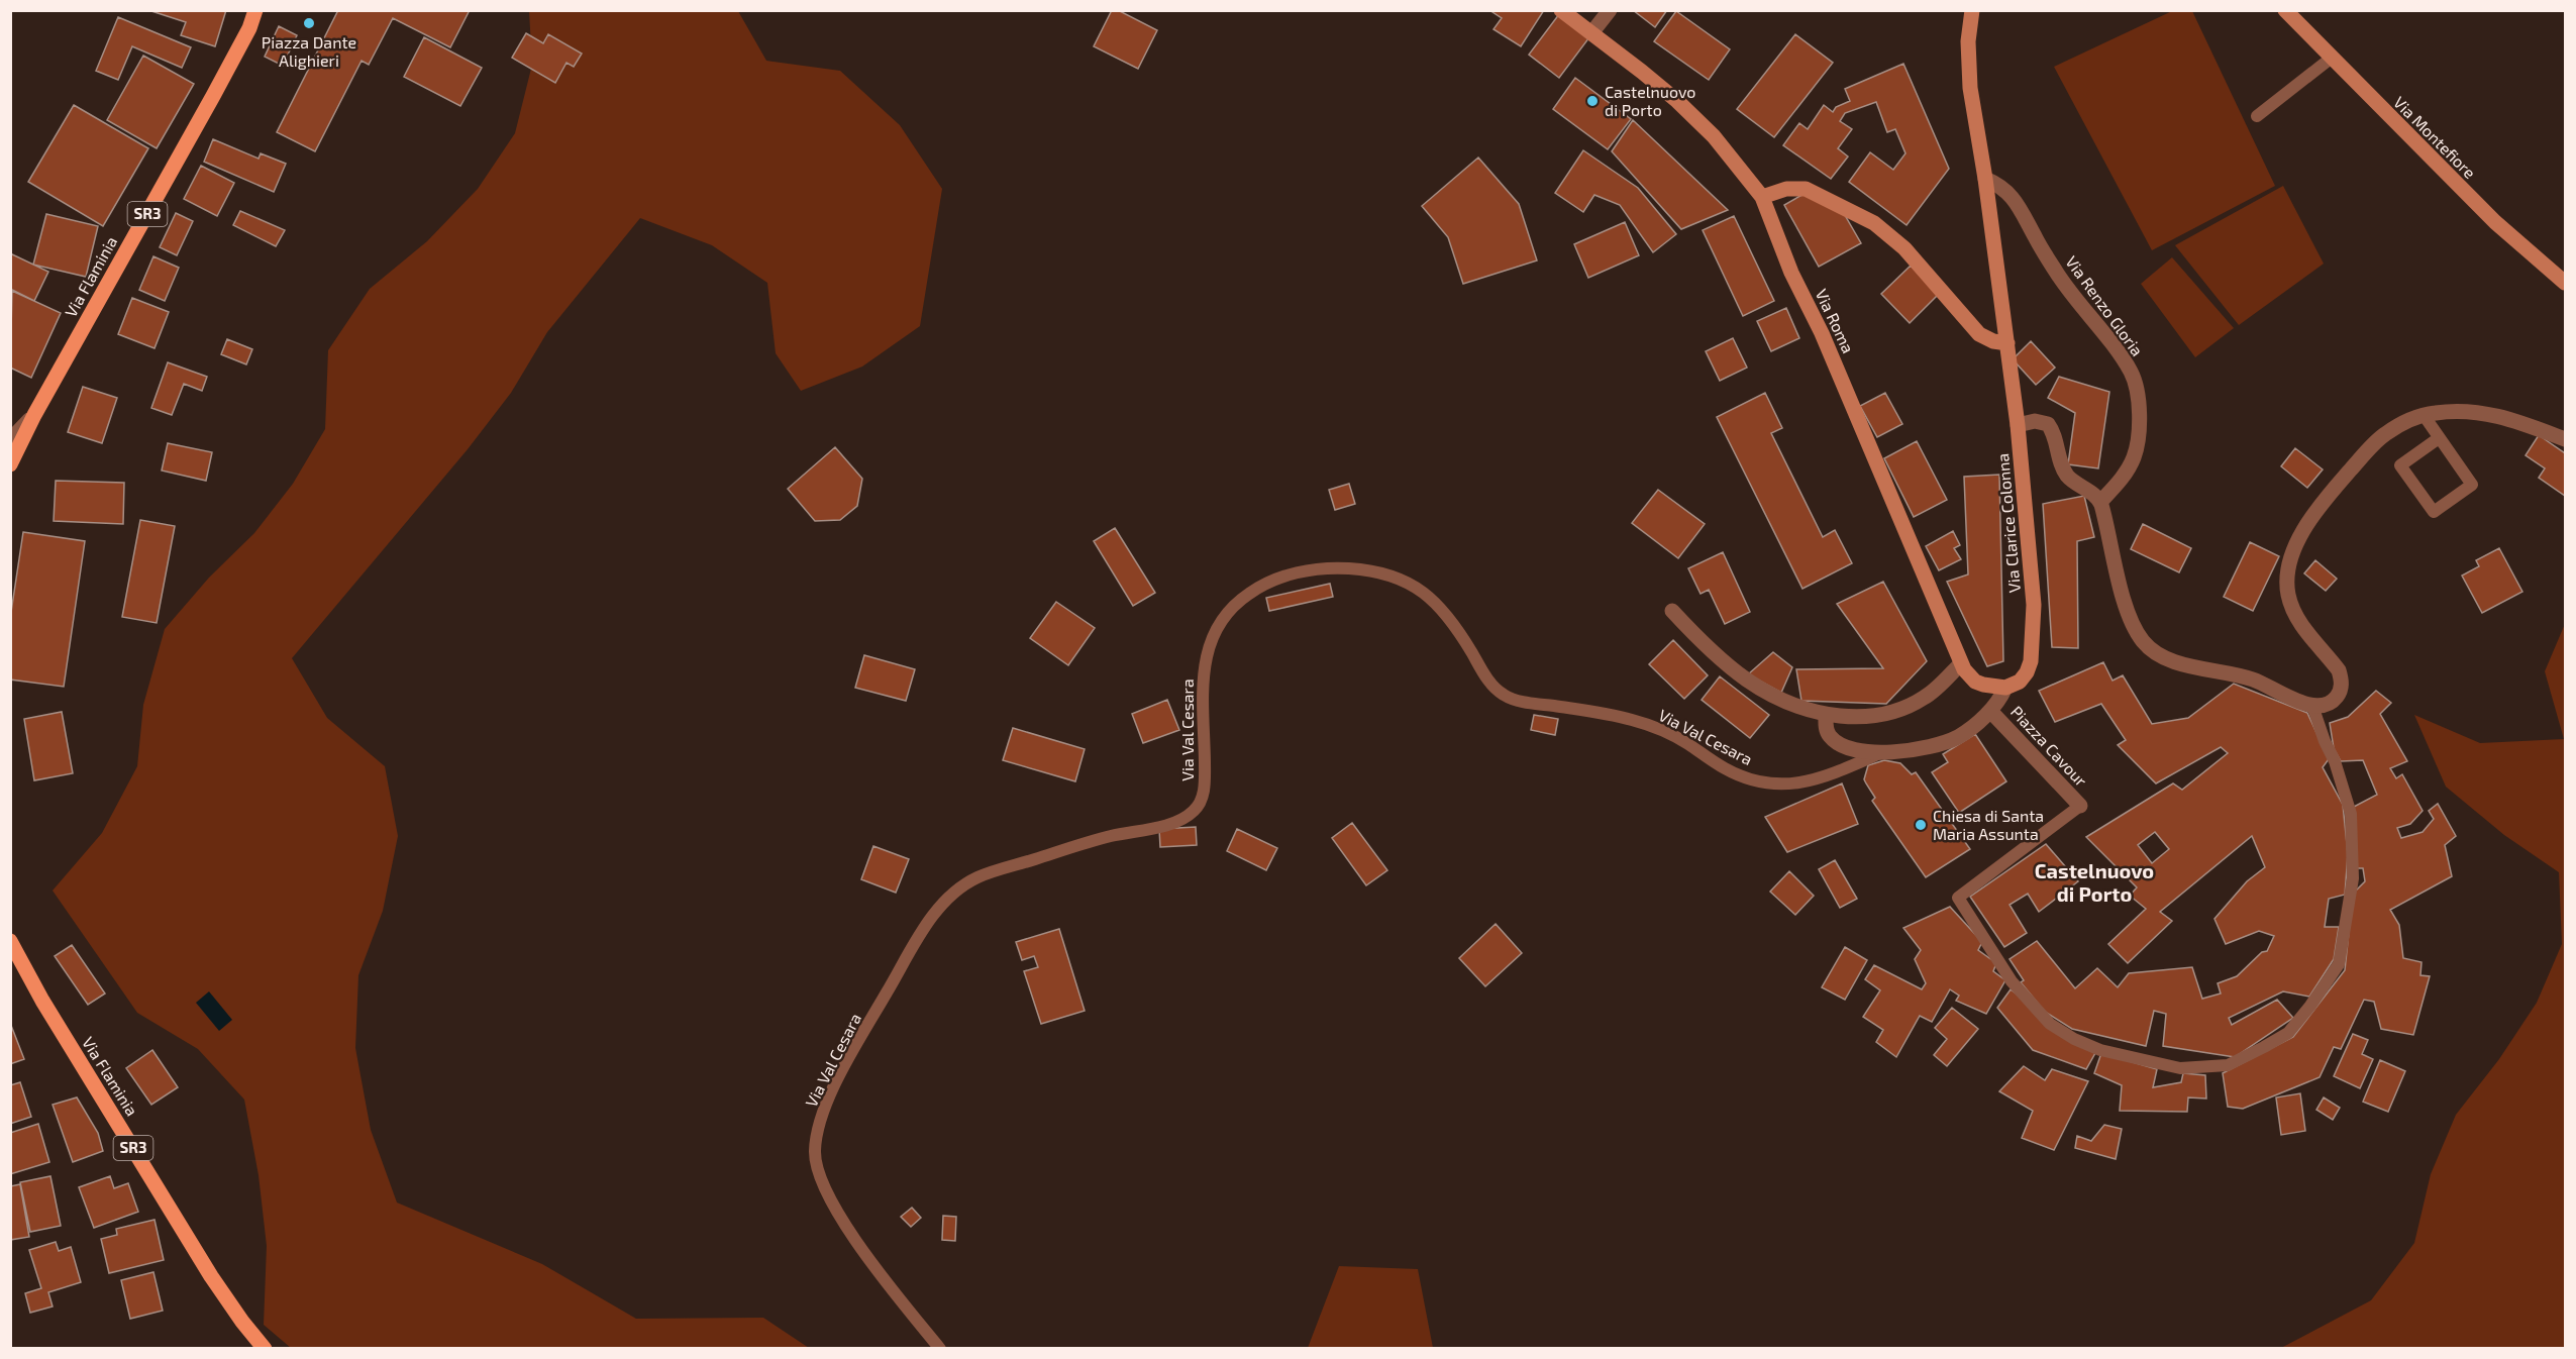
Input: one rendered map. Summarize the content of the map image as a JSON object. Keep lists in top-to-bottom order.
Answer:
{
  "streets": {
    "main road": [
      "Via Montefiore",
      "SR3",
      "Via Flaminia",
      "Via Roma",
      "Via Clarice Colonna"
    ],
    "street": ["Via Renzo Gloria", "Piazza Cavour"],
    "lane": ["Via Val Cesara"]
  },
  "crossings": [
    ["Via Roma", "Via Clarice Colonna"],
    ["Via Roma", "Piazza Cavour"],
    ["Via Clarice Colonna", "Piazza Cavour"],
    ["Via Val Cesara", "Piazza Cavour"]
  ],
  "districts": ["Castelnuovo di Porto"],
  "places": ["Piazza Dante Alighieri", "Castelnuovo di Porto", "Chiesa di Santa Maria Assunta"]
}
